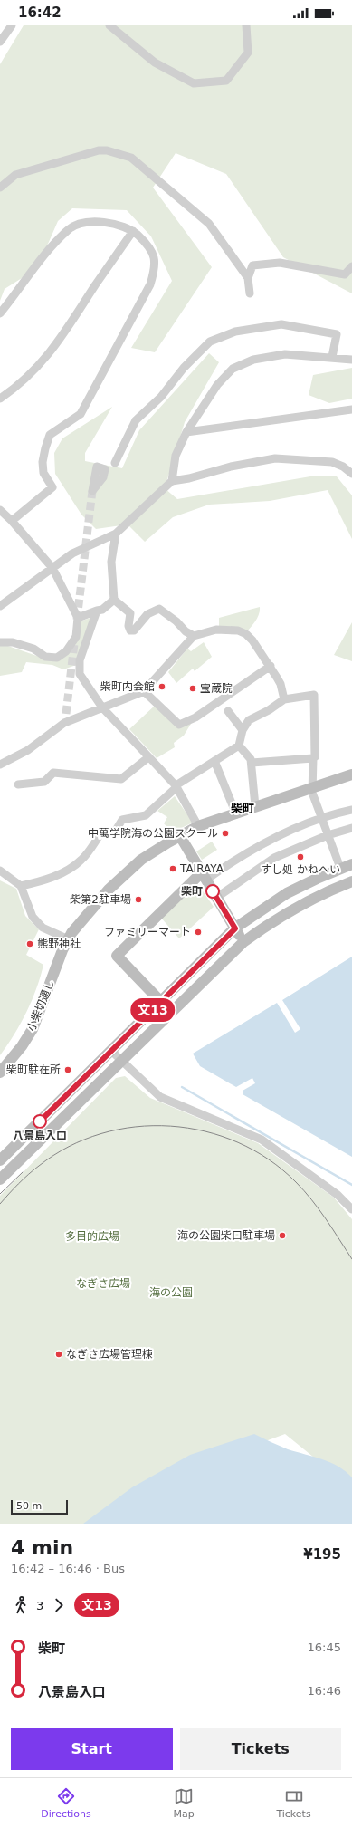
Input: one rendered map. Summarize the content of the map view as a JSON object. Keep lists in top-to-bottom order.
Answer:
{
  "streets": {
    "street": ["小柴切通し"]
  },
  "districts": ["柴町"],
  "parks": ["多目的広場", "なぎさ広場", "海の公園"],
  "places": [
    "柴町内会館",
    "宝蔵院",
    "中萬学院海の公園スクール",
    "すし処 かねへい",
    "TAIRAYA",
    "柴町",
    "柴第2駐車場",
    "ファミリーマート",
    "熊野神社",
    "柴町駐在所",
    "八景島入口",
    "海の公園柴口駐車場",
    "なぎさ広場管理棟"
  ],
  "lines": ["bus line 文13"],
  "scale_bar": "50 m",
  "page": {
    "status": "16:42",
    "on_map": "文13",
    "scale": "50 m",
    "heading": ["4 min", "16:42 – 16:46 · Bus", "¥195"],
    "legs": ["3", "文13"],
    "list": [
      {
        "name": "柴町",
        "value": "16:45"
      },
      {
        "name": "八景島入口",
        "value": "16:46"
      }
    ],
    "buttons": ["Start", "Tickets"],
    "tabs": ["Directions", "Map", "Tickets"]
  }
}
